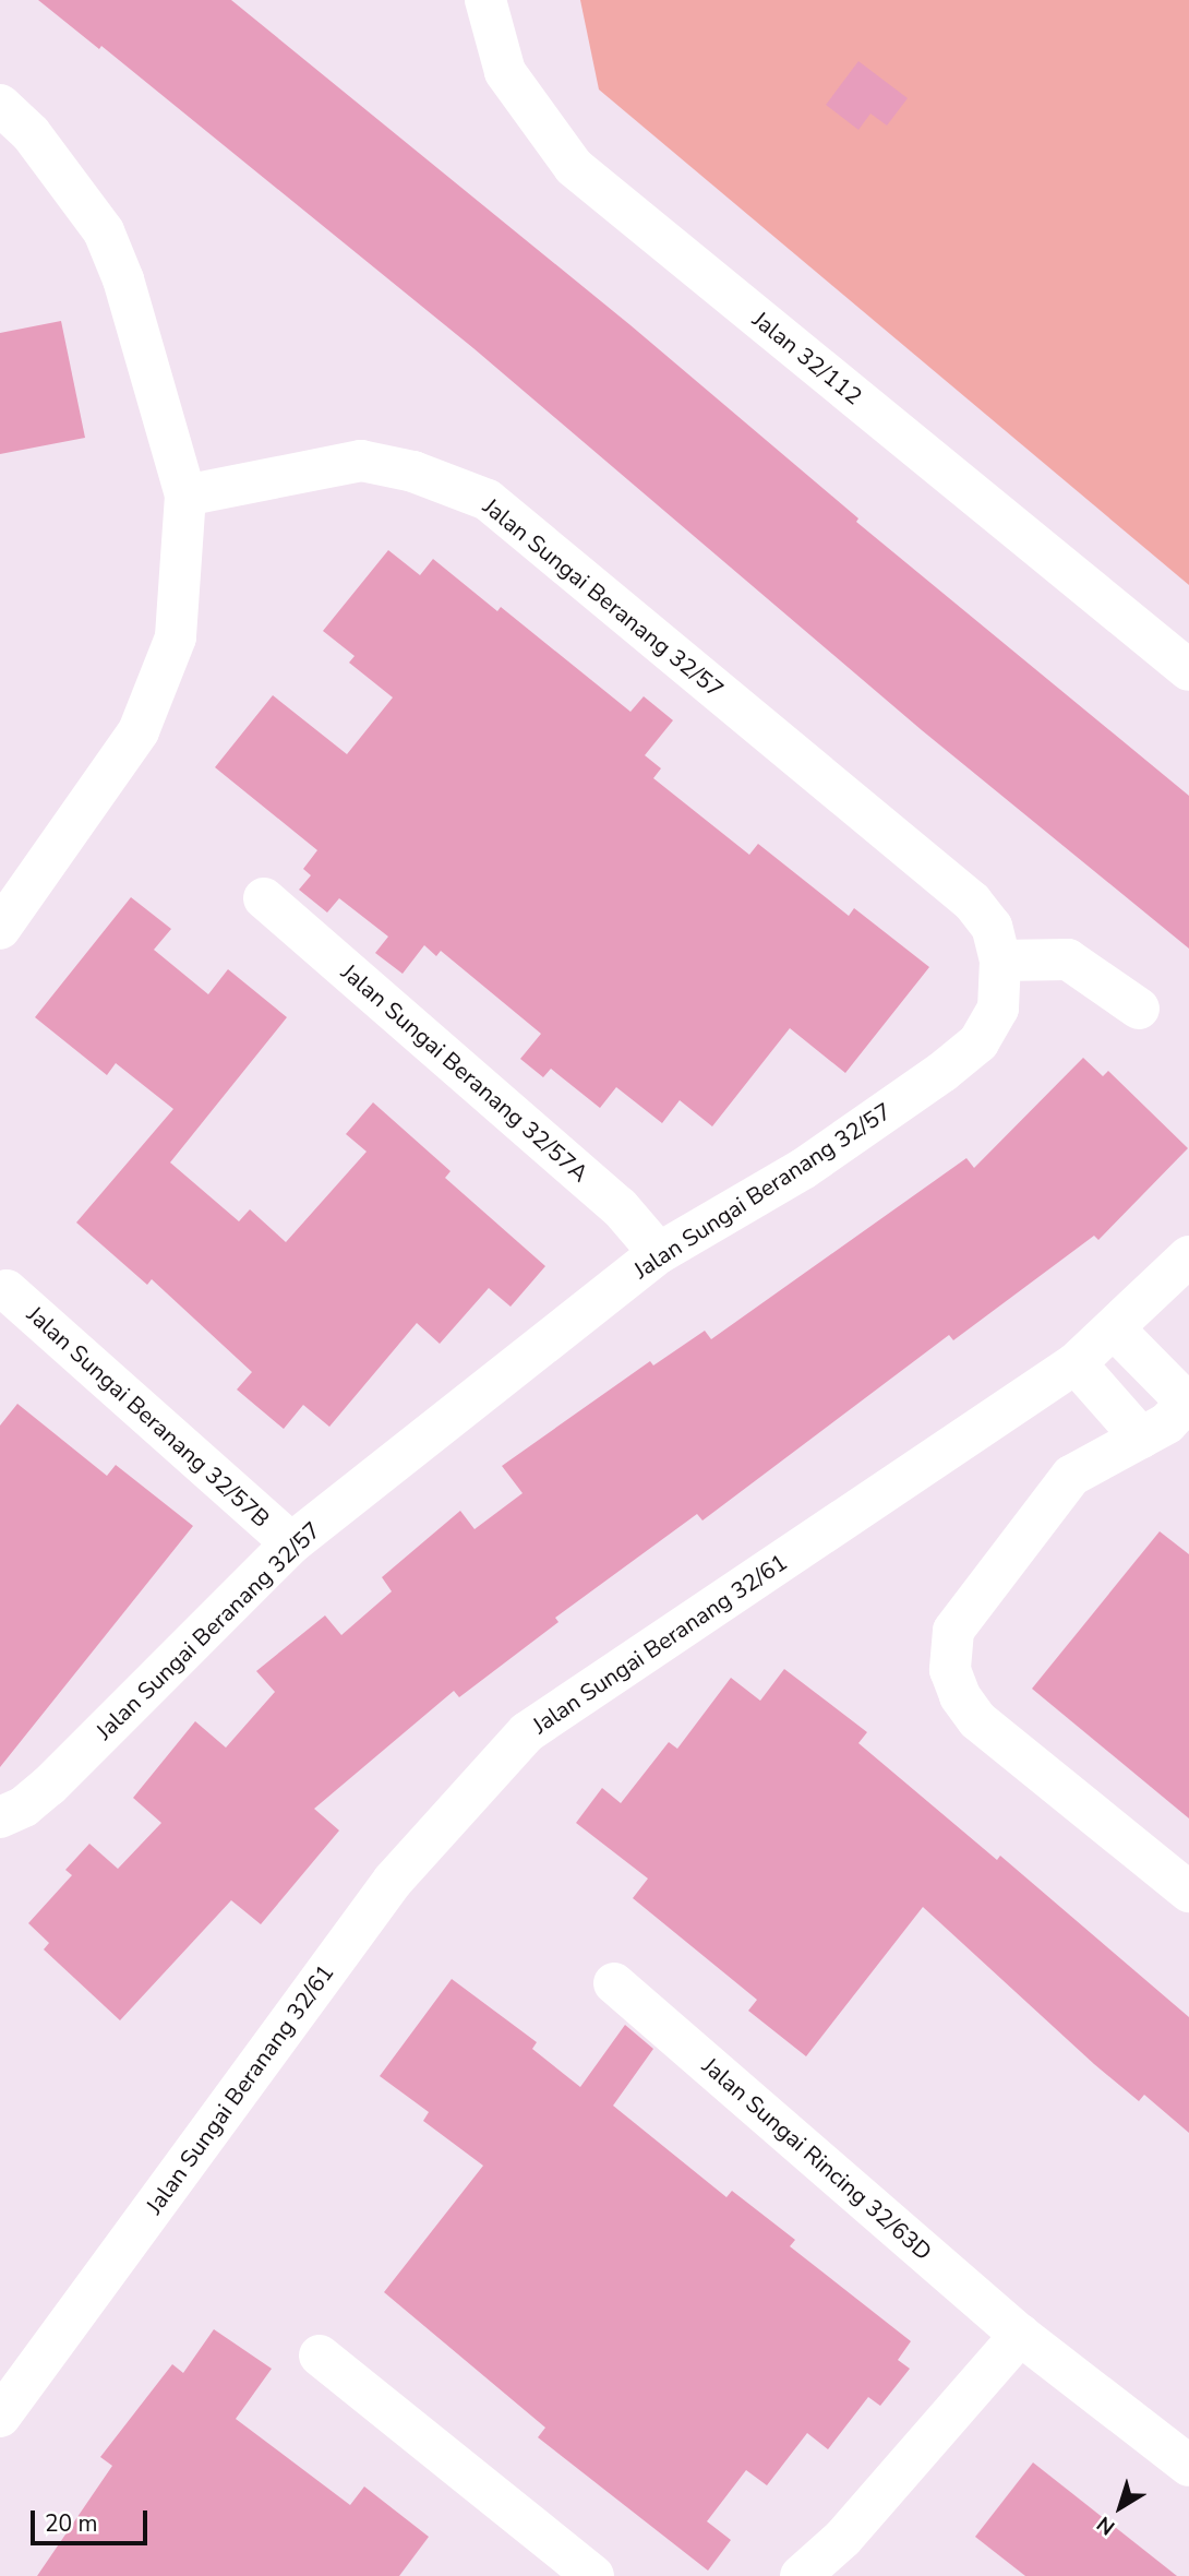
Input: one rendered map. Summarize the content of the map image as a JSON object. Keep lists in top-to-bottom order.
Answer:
{
  "streets": {
    "street": [
      "Jalan 32/112",
      "Jalan Sungai Beranang 32/57",
      "Jalan Sungai Beranang 32/57A",
      "Jalan Sungai Beranang 32/57B",
      "Jalan Sungai Beranang 32/61",
      "Jalan Sungai Rincing 32/63D"
    ]
  },
  "crossings": [
    ["Jalan Sungai Beranang 32/57", "Jalan Sungai Beranang 32/57A"],
    ["Jalan Sungai Beranang 32/57", "Jalan Sungai Beranang 32/57B"]
  ],
  "scale_bar": "20 m",
  "north": "bottom left"
}
